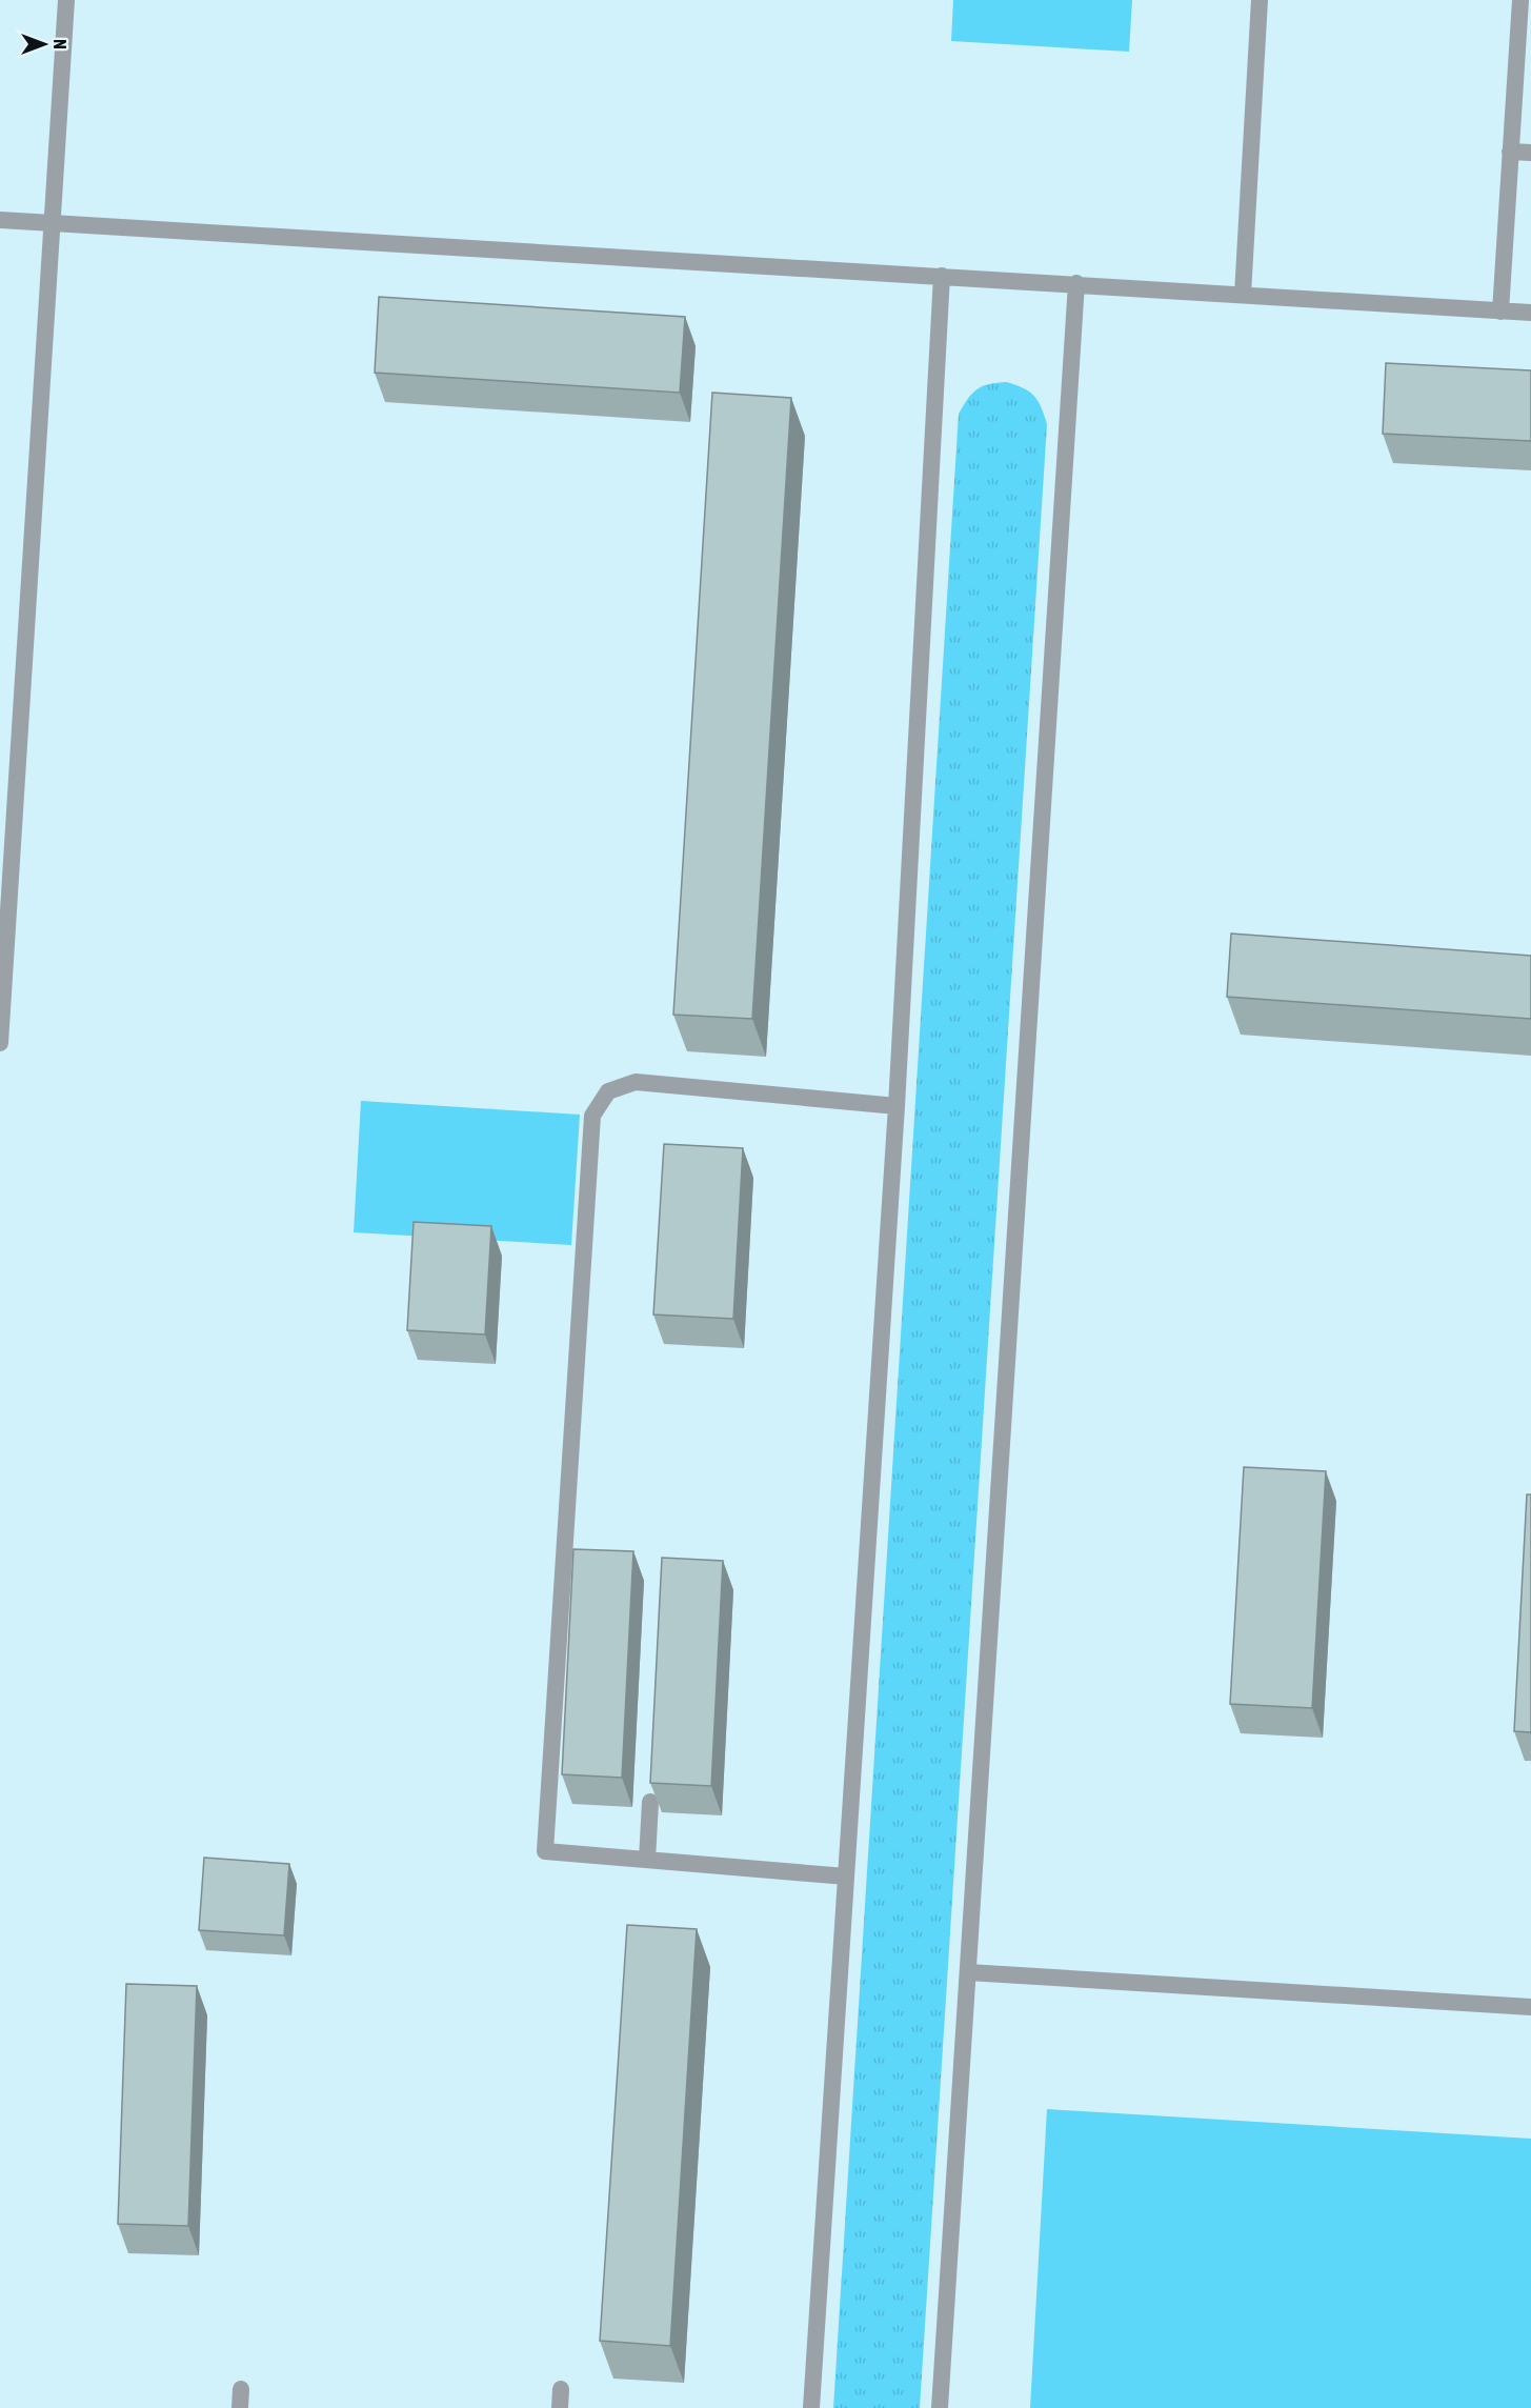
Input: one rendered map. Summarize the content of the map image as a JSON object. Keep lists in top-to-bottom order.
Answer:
{
  "north": "right"
}
